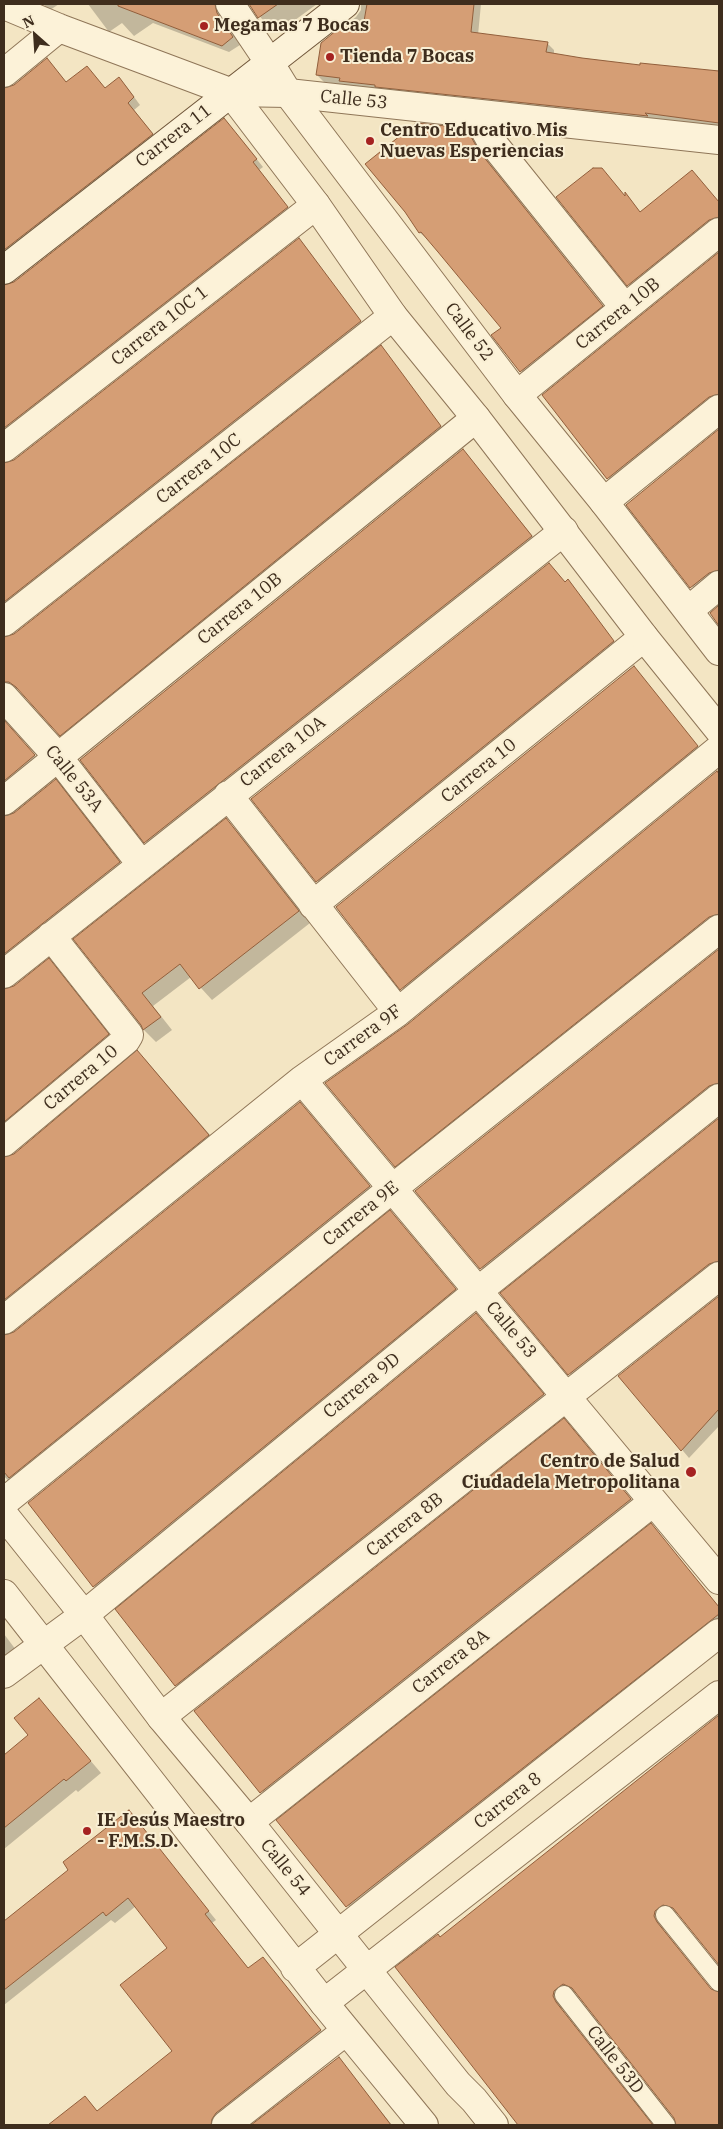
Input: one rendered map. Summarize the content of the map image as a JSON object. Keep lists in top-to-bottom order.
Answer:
{
  "streets": {
    "street": [
      "Calle 53",
      "Carrera 11",
      "Carrera 10B",
      "Carrera 10C 1",
      "Calle 52",
      "Carrera 10C",
      "Carrera 10A",
      "Carrera 10",
      "Calle 53A",
      "Carrera 9F",
      "Carrera 9E",
      "Carrera 9D",
      "Carrera 8B",
      "Carrera 8A",
      "Carrera 8",
      "Calle 54"
    ],
    "lane": ["Calle 53D"]
  },
  "crossings": [
    ["Calle 53", "Carrera 11"],
    ["Calle 53", "Calle 52"],
    ["Calle 53", "Carrera 9F"],
    ["Calle 53", "Carrera 9E"],
    ["Calle 53", "Carrera 9D"],
    ["Calle 53", "Carrera 8B"],
    ["Calle 53", "Carrera 8A"],
    ["Carrera 11", "Calle 52"],
    ["Carrera 10B", "Calle 52"],
    ["Carrera 10B", "Calle 53A"],
    ["Carrera 10A", "Carrera 10"],
    ["Carrera 10A", "Calle 53A"],
    ["Carrera 9D", "Calle 54"],
    ["Carrera 8B", "Calle 54"],
    ["Carrera 8A", "Calle 54"],
    ["Carrera 8", "Calle 54"]
  ],
  "places": [
    "Megamas 7 Bocas",
    "Tienda 7 Bocas",
    "Centro Educativo Mis Nuevas Esperiencias",
    "Centro de Salud Ciudadela Metropolitana",
    "IE Jesús Maestro - F.M.S.D."
  ],
  "north": "top left"
}
